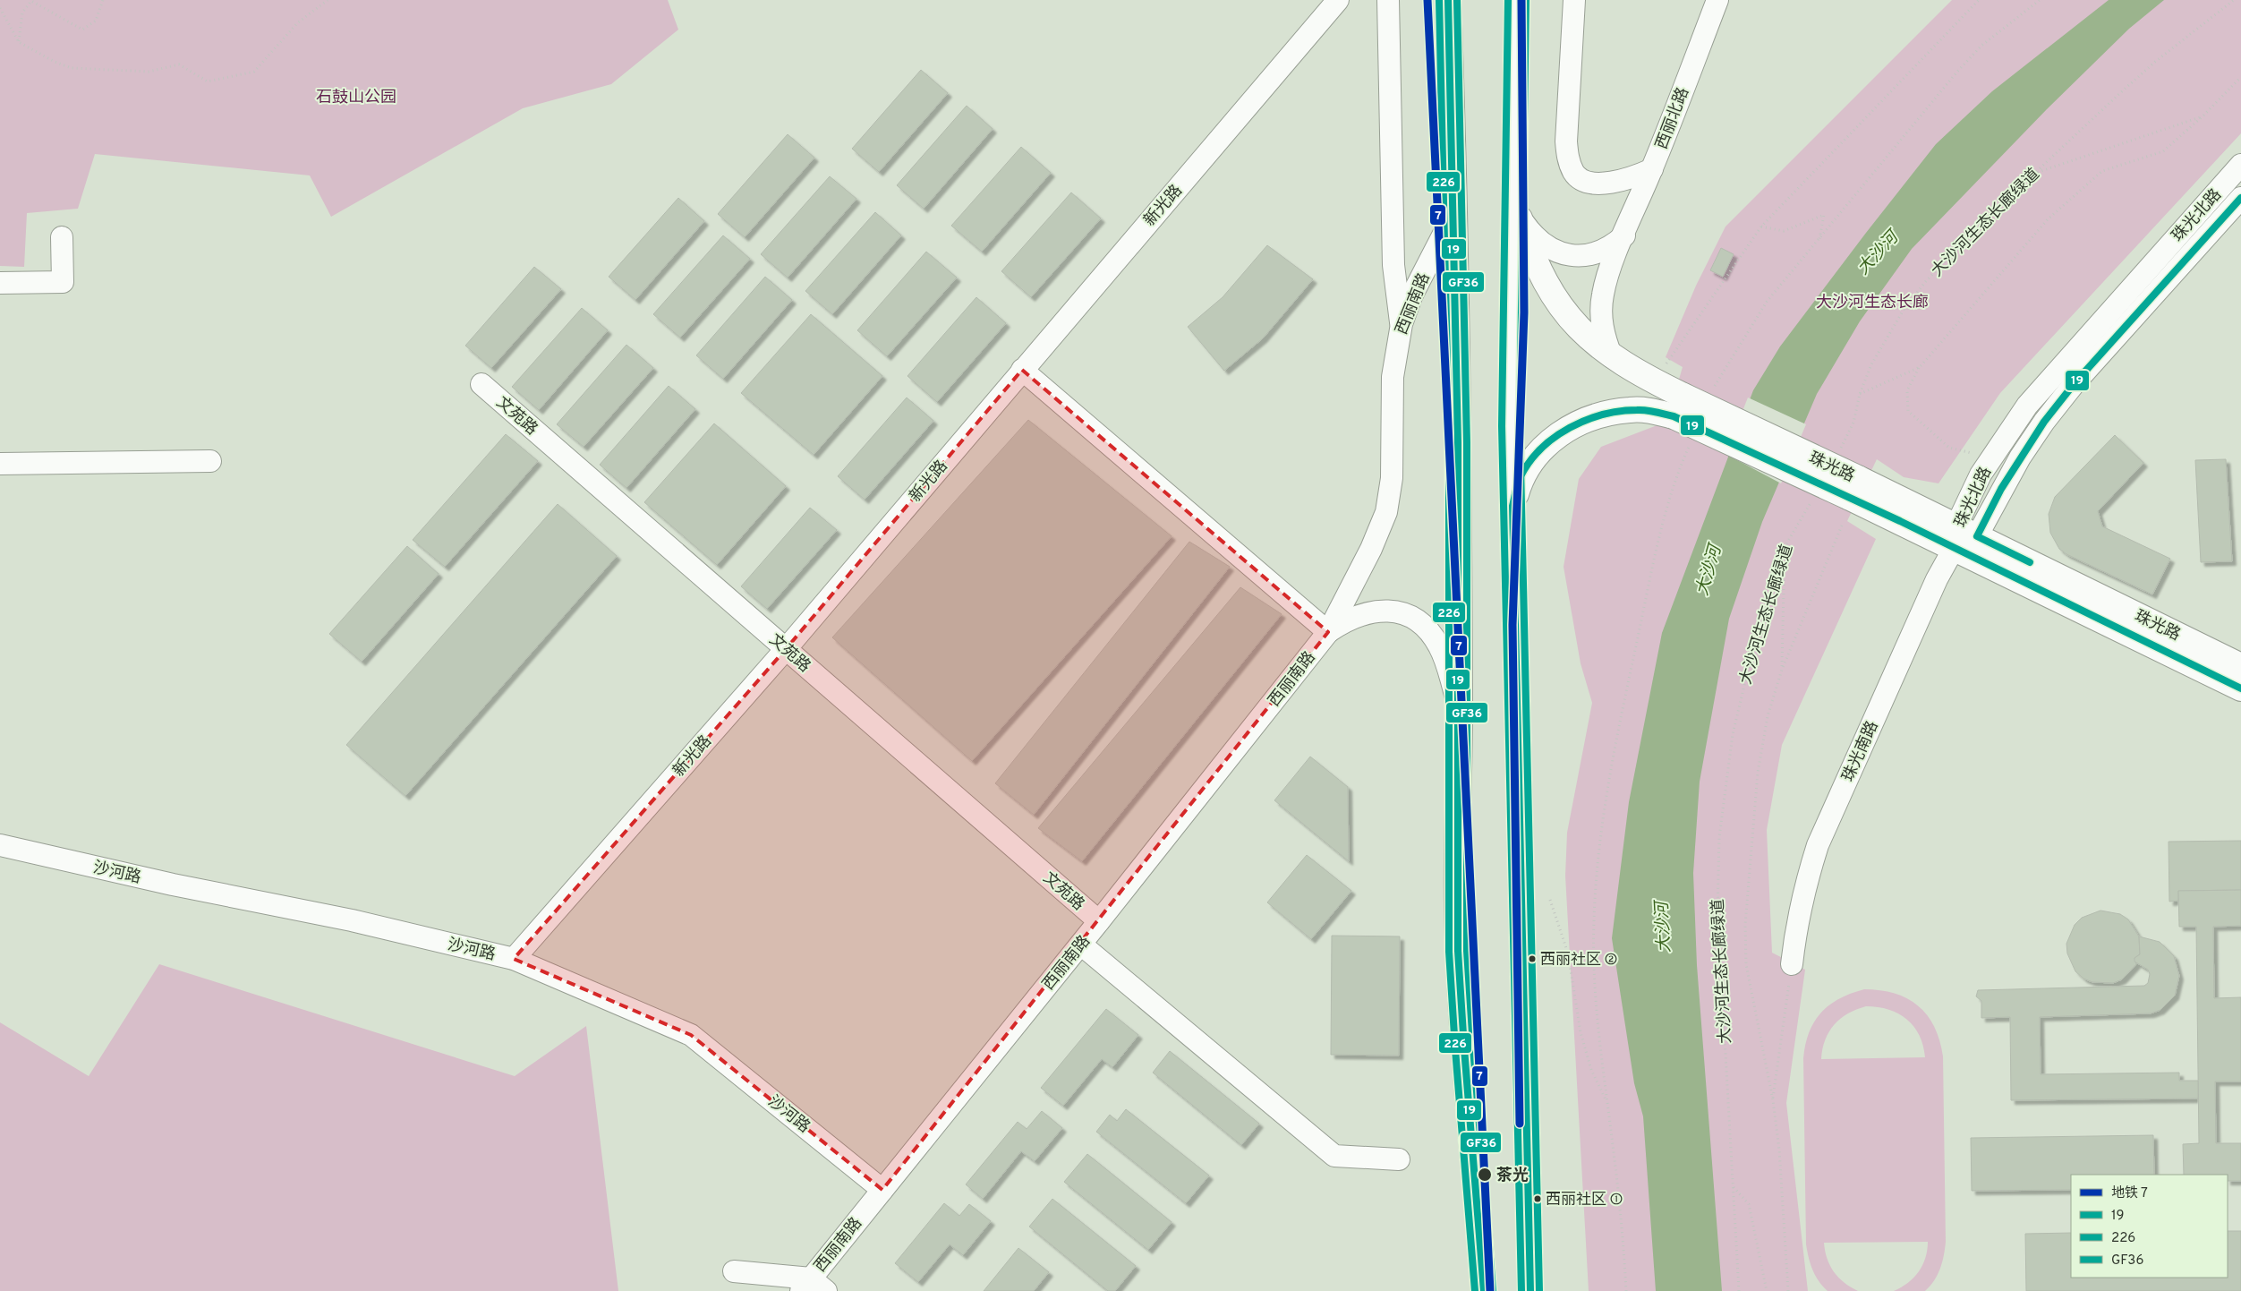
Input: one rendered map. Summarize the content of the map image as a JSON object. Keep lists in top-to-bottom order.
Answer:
{
  "streets": {
    "main road": ["珠光路"],
    "street": [
      "西丽北路",
      "新光路",
      "珠光北路",
      "西丽南路",
      "文苑路",
      "珠光南路",
      "沙河路"
    ],
    "path": ["大沙河生态长廊绿道"]
  },
  "crossings": [
    ["西丽北路", "珠光路"],
    ["新光路", "文苑路"],
    ["新光路", "沙河路"],
    ["珠光北路", "珠光路"],
    ["珠光北路", "珠光南路"],
    ["西丽南路", "文苑路"],
    ["西丽南路", "沙河路"],
    ["珠光路", "珠光南路"]
  ],
  "water": ["大沙河"],
  "parks": ["石鼓山公园", "大沙河生态长廊"],
  "places": ["西丽社区 ②", "茶光", "西丽社区 ①"],
  "lines": [
    "metro line 7",
    "transit line 19",
    "transit line 226",
    "transit line GF36"
  ],
  "legend": [
    "地铁 7",
    "19",
    "226",
    "GF36"
  ]
}
